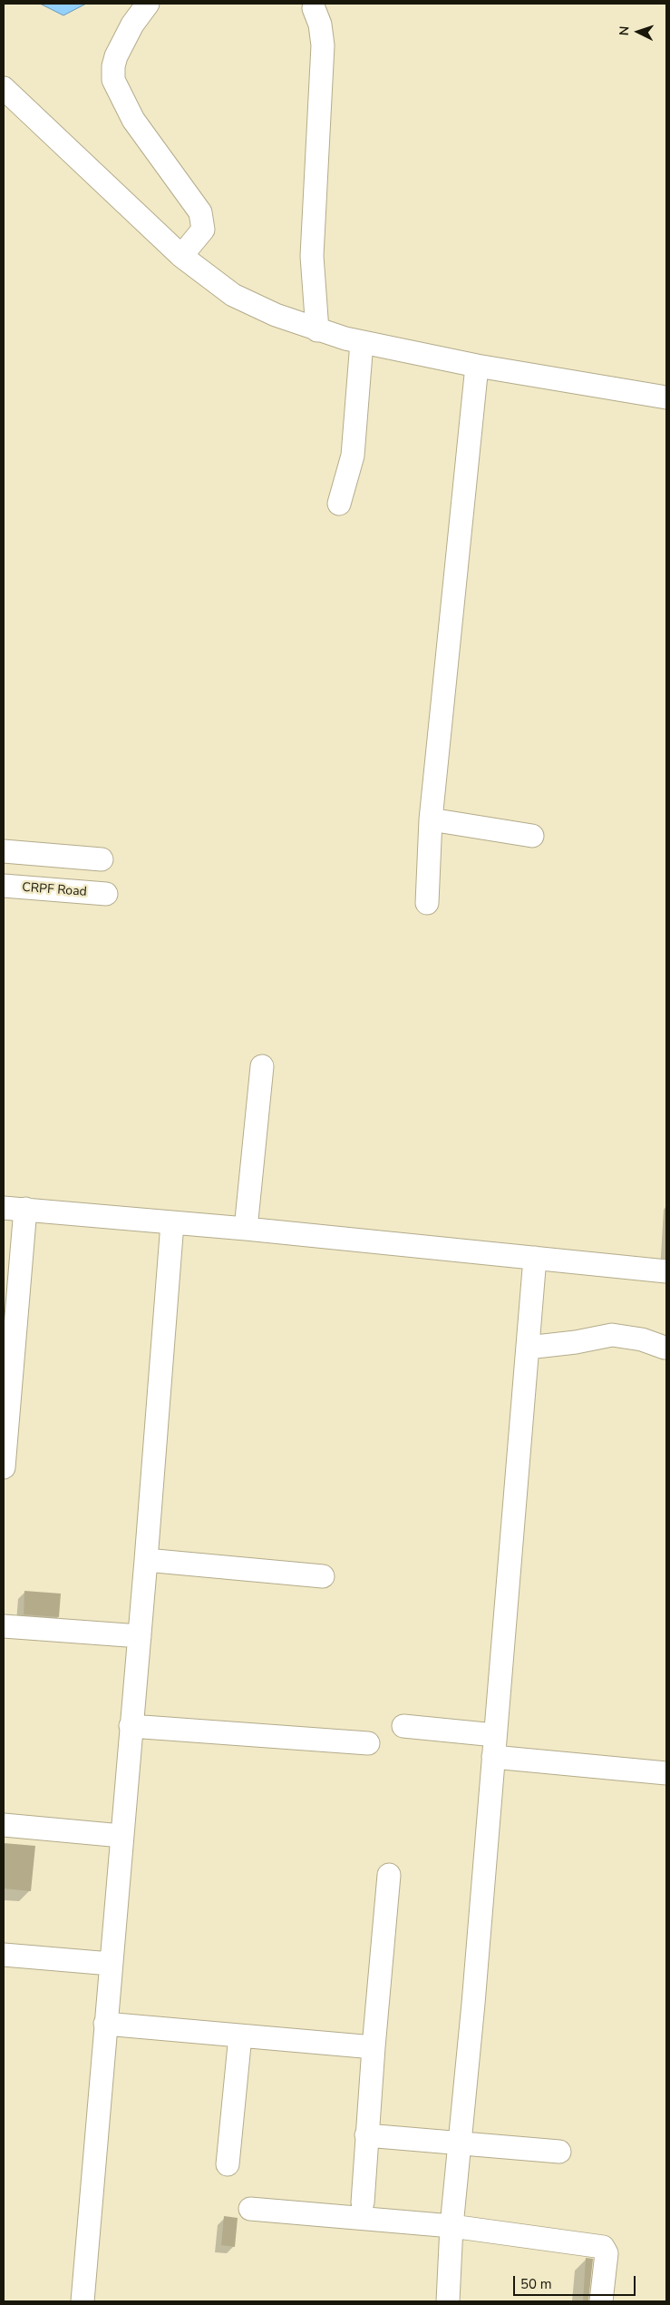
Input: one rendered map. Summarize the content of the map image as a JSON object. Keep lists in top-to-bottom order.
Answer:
{
  "streets": {
    "street": ["CRPF Road"]
  },
  "scale_bar": "50 m",
  "north": "left"
}
